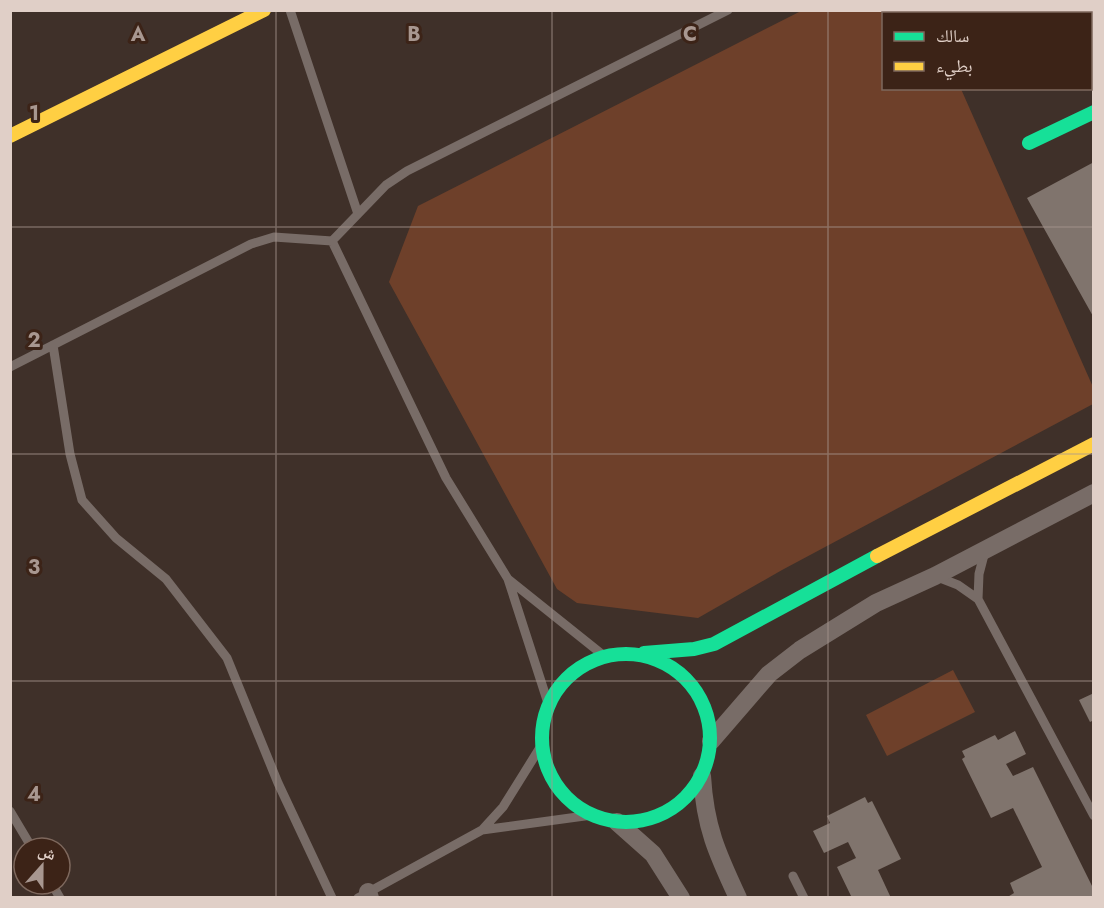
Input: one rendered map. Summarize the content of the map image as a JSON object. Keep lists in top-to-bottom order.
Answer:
{
  "legend": ["سالك", "بطيء"],
  "north": "top",
  "grid": {
    "columns": ["A", "B", "C"],
    "rows": [
      "1",
      "2",
      "3",
      "4"
    ]
  }
}
